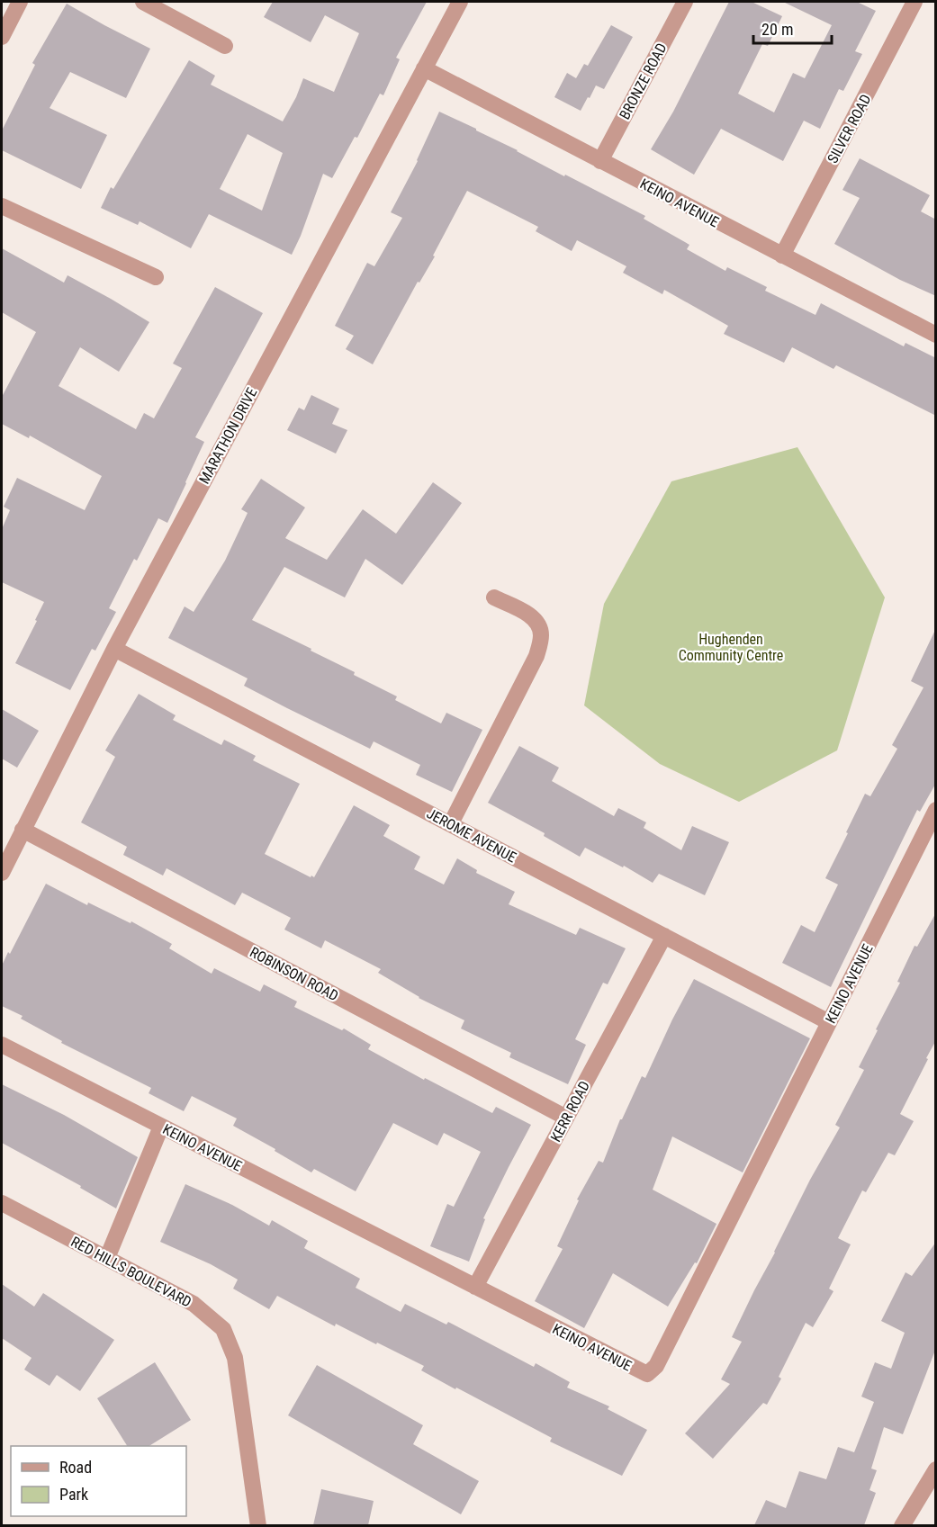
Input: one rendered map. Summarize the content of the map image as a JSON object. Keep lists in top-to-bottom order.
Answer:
{
  "streets": {
    "street": [
      "BRONZE ROAD",
      "SILVER ROAD",
      "KEINO AVENUE",
      "MARATHON DRIVE",
      "JEROME AVENUE",
      "ROBINSON ROAD",
      "KERR ROAD",
      "RED HILLS BOULEVARD"
    ]
  },
  "crossings": [
    ["BRONZE ROAD", "KEINO AVENUE"],
    ["SILVER ROAD", "KEINO AVENUE"],
    ["KEINO AVENUE", "MARATHON DRIVE"],
    ["KEINO AVENUE", "JEROME AVENUE"],
    ["KEINO AVENUE", "KERR ROAD"],
    ["MARATHON DRIVE", "JEROME AVENUE"],
    ["MARATHON DRIVE", "ROBINSON ROAD"],
    ["JEROME AVENUE", "KERR ROAD"],
    ["ROBINSON ROAD", "KERR ROAD"]
  ],
  "parks": ["Hughenden Community Centre"],
  "legend": ["Road", "Park"],
  "scale_bar": "20 m"
}
